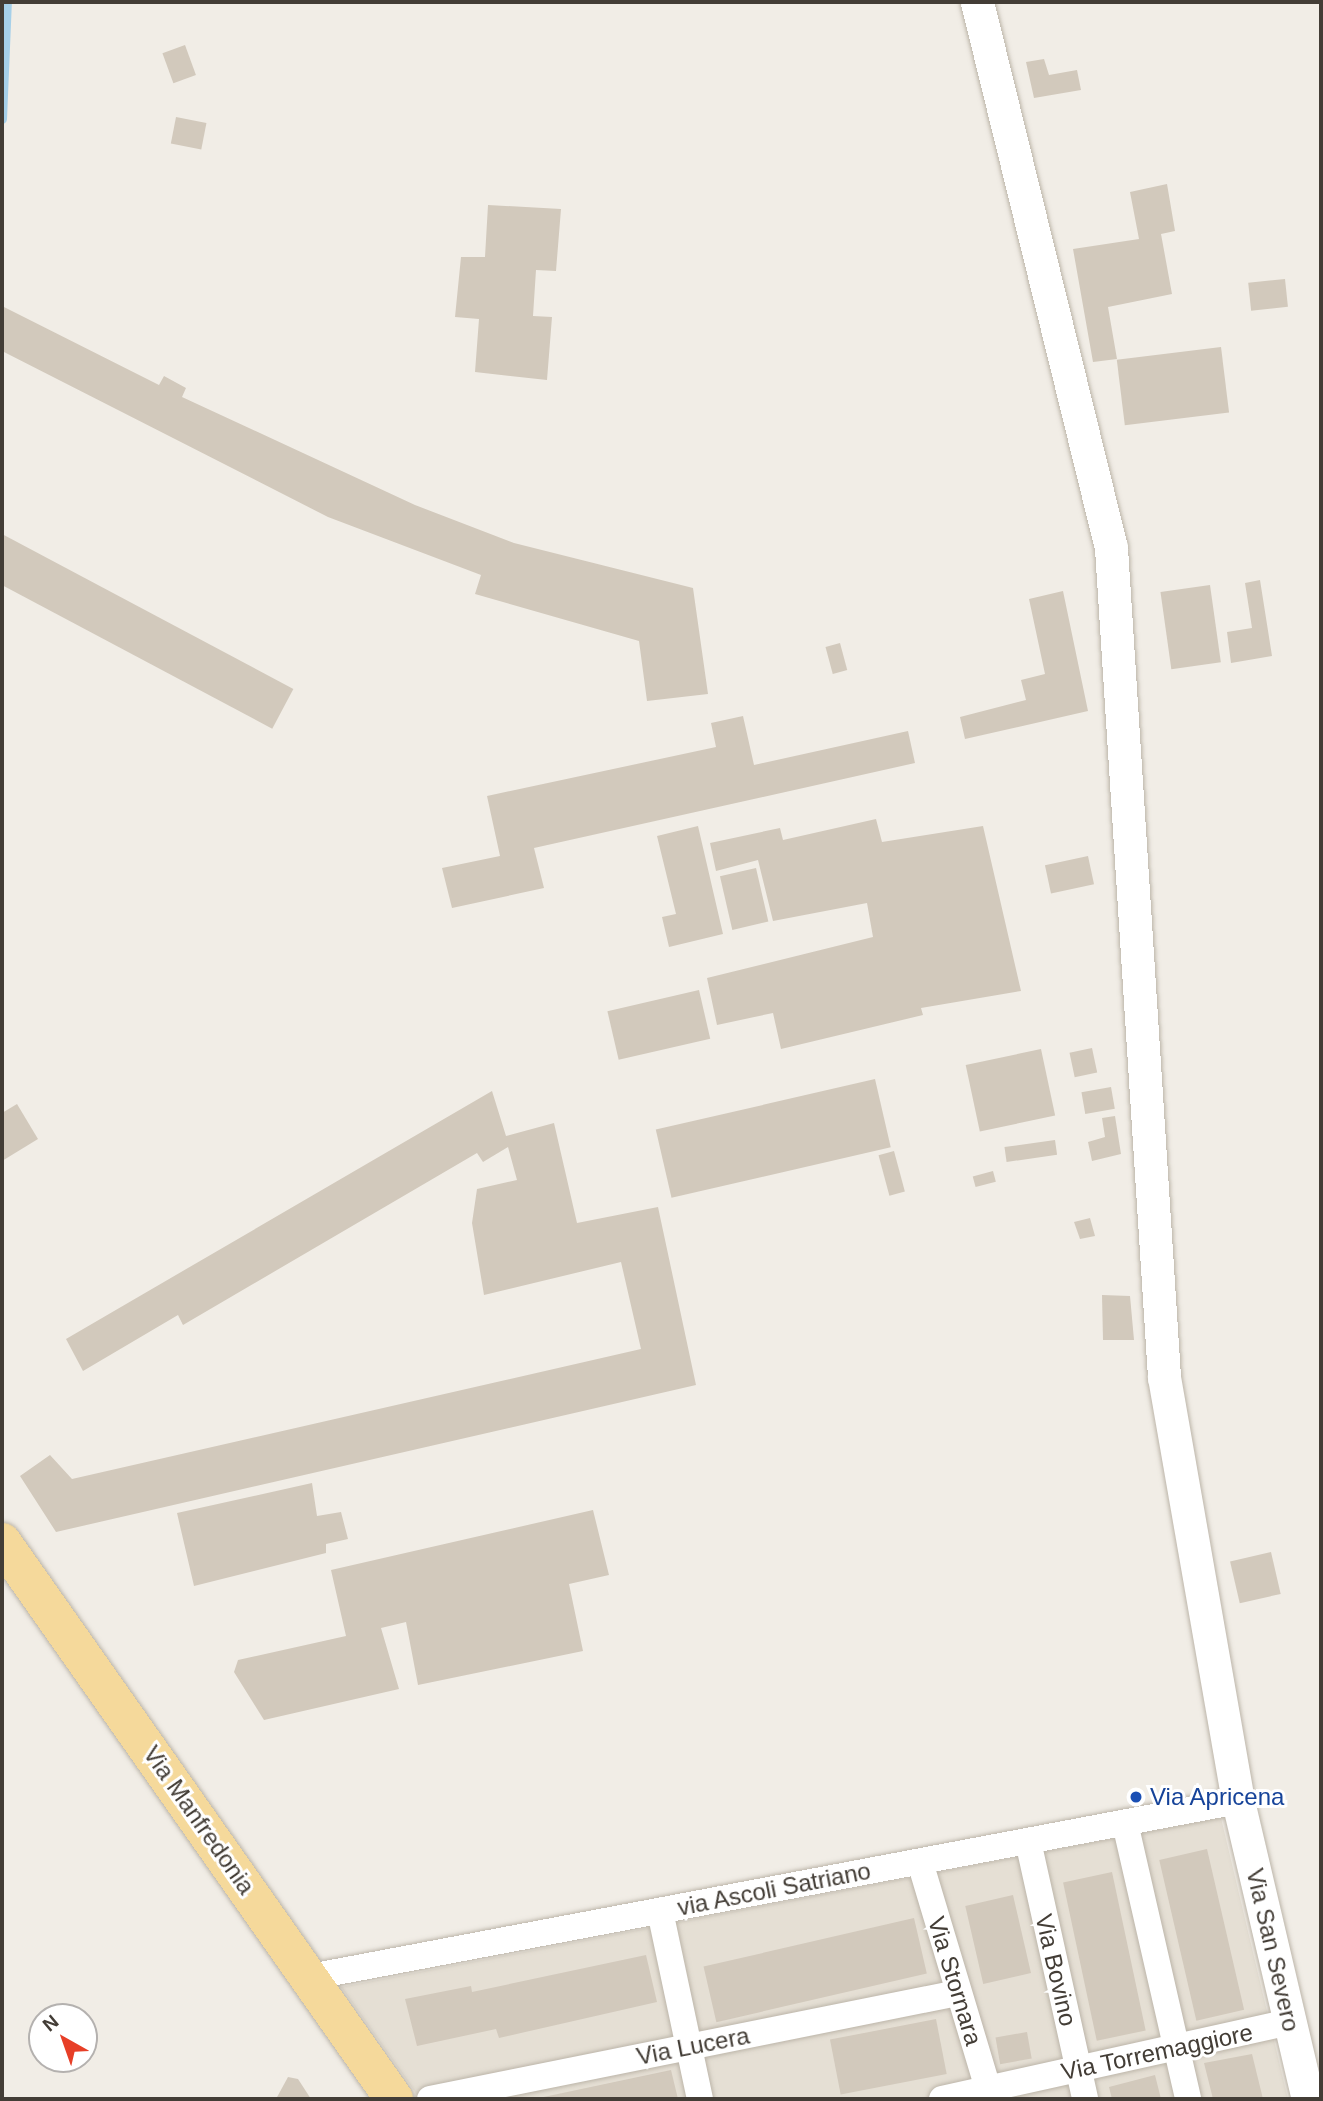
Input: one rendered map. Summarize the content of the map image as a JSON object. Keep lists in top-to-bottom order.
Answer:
{
  "streets": {
    "main road": ["Via Manfredonia"],
    "street": [
      "via Ascoli Satriano",
      "Via San Severo",
      "Via Bovino",
      "Via Stornara",
      "Via Lucera",
      "Via Torremaggiore"
    ]
  },
  "crossings": [
    ["Via Manfredonia", "via Ascoli Satriano"],
    ["via Ascoli Satriano", "Via San Severo"],
    ["via Ascoli Satriano", "Via Bovino"],
    ["via Ascoli Satriano", "Via Stornara"],
    ["Via San Severo", "Via Torremaggiore"],
    ["Via Bovino", "Via Torremaggiore"],
    ["Via Stornara", "Via Lucera"],
    ["Via Stornara", "Via Torremaggiore"]
  ],
  "places": ["Via Apricena"],
  "north": "top left"
}
